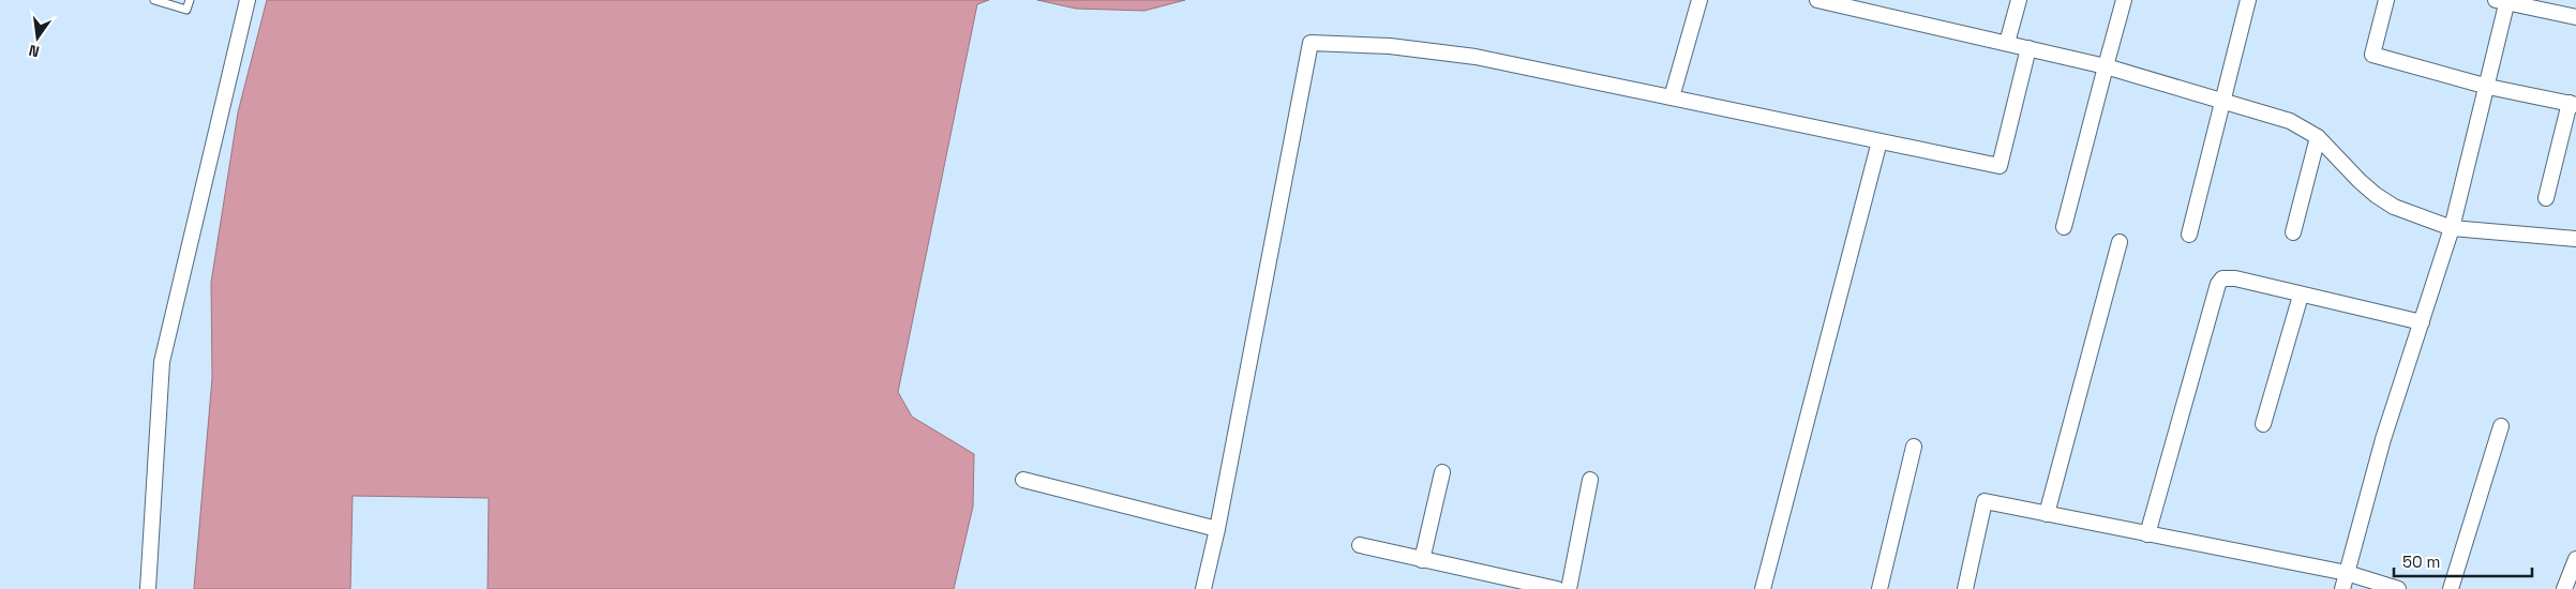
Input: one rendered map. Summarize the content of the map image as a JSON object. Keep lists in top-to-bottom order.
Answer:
{
  "scale_bar": "50 m",
  "north": "bottom"
}
